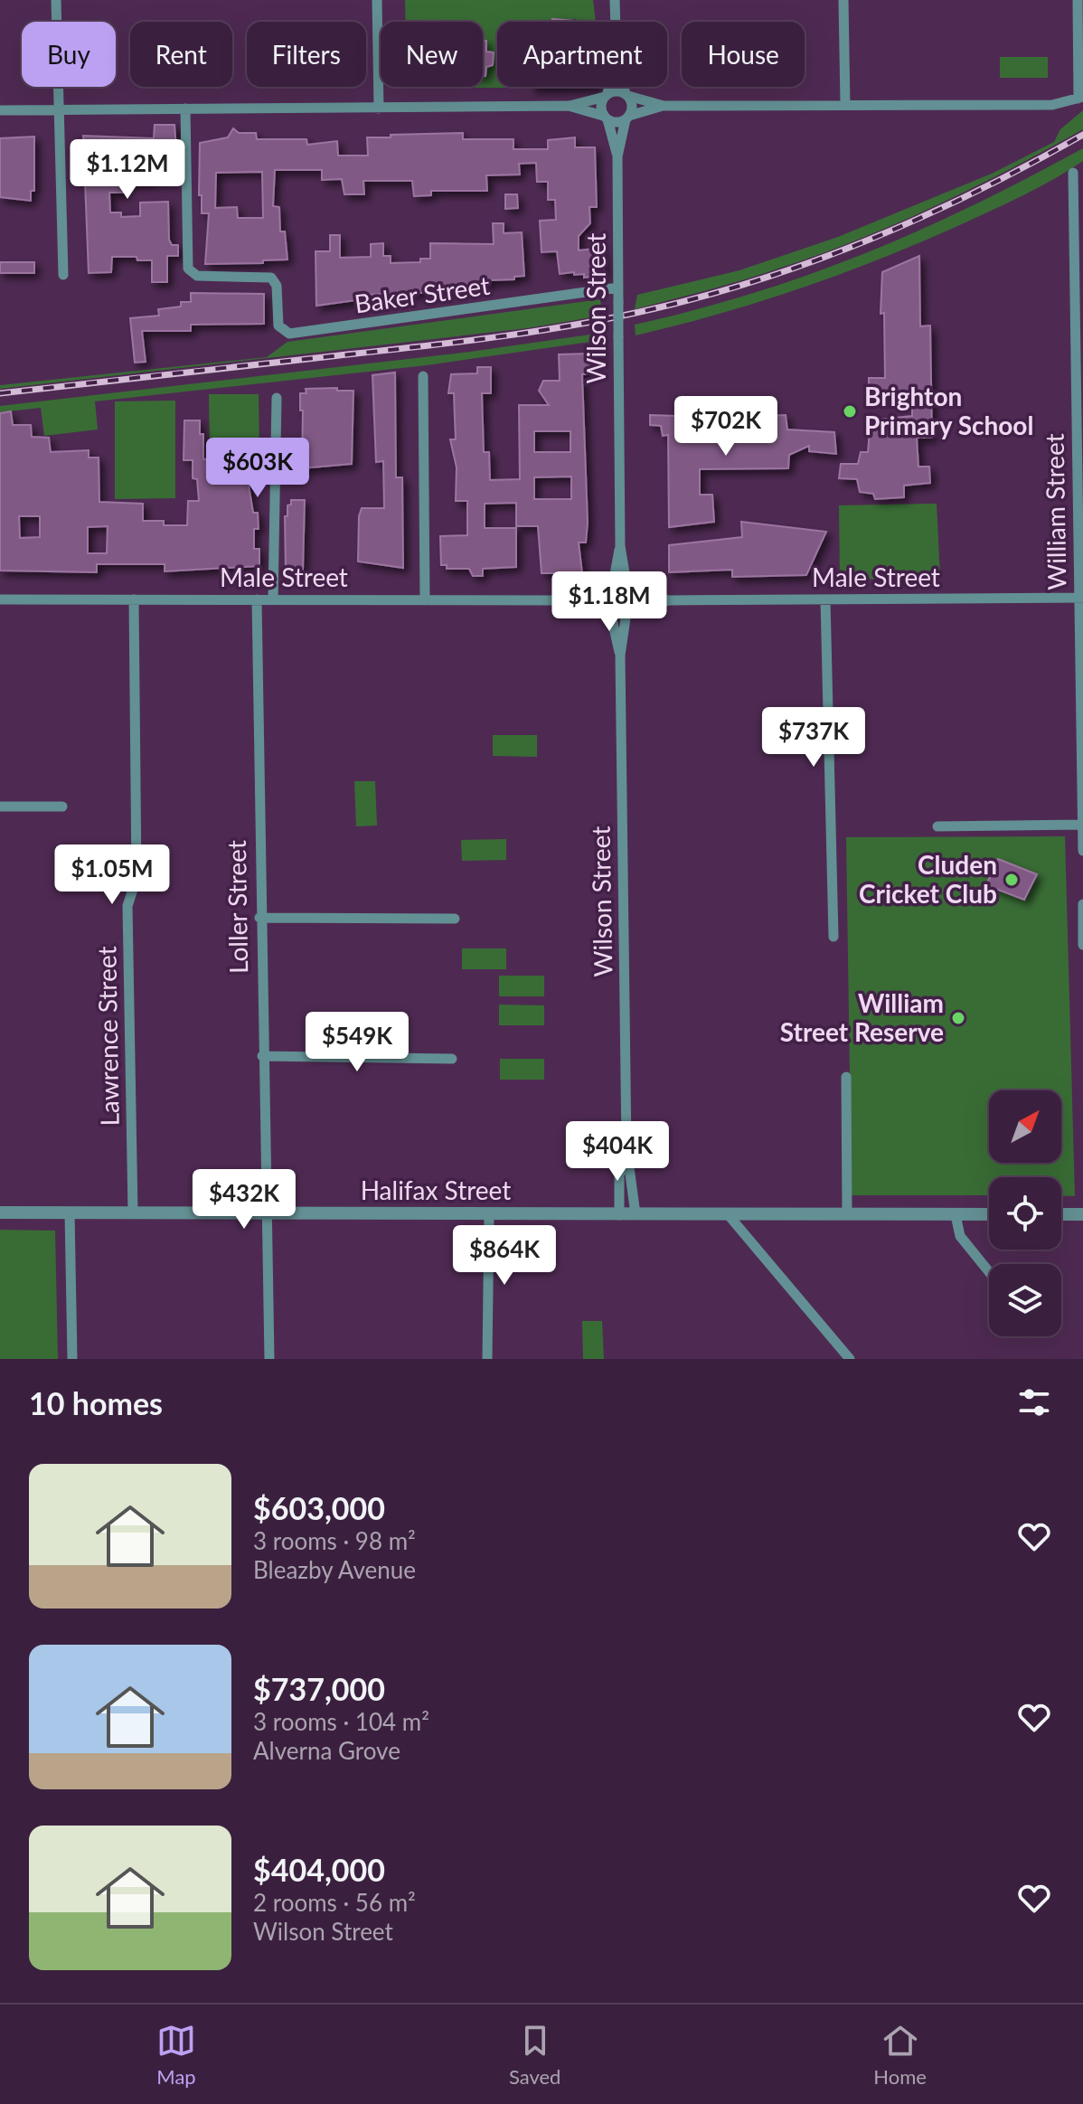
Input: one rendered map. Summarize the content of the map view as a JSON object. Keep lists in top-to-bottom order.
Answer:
{
  "streets": {
    "street": [
      "Baker Street",
      "Wilson Street",
      "William Street",
      "Male Street",
      "Loller Street",
      "Lawrence Street",
      "Halifax Street"
    ]
  },
  "crossings": [
    ["Baker Street", "Wilson Street"],
    ["Wilson Street", "Male Street"],
    ["Wilson Street", "Halifax Street"],
    ["William Street", "Male Street"],
    ["Male Street", "Loller Street"],
    ["Male Street", "Lawrence Street"],
    ["Loller Street", "Halifax Street"],
    ["Lawrence Street", "Halifax Street"]
  ],
  "places": ["Brighton Primary School", "Cluden Cricket Club", "William Street Reserve"],
  "north": "top right",
  "page": {
    "chip": [
      "Buy",
      "Rent",
      "Filters",
      "New",
      "Apartment",
      "House"
    ],
    "price": [
      "$1.12M",
      "$702K",
      "$603K",
      "$1.18M",
      "$737K",
      "$1.05M",
      "$549K",
      "$404K",
      "$432K",
      "$864K"
    ],
    "heading": "10 homes",
    "list": [
      {
        "name": "$603,000",
        "note": "3 rooms · 98 m² · Bleazby Avenue"
      },
      {
        "name": "$737,000",
        "note": "3 rooms · 104 m² · Alverna Grove"
      },
      {
        "name": "$404,000",
        "note": "2 rooms · 56 m² · Wilson Street"
      }
    ],
    "tabs": ["Map", "Saved", "Home"]
  }
}
